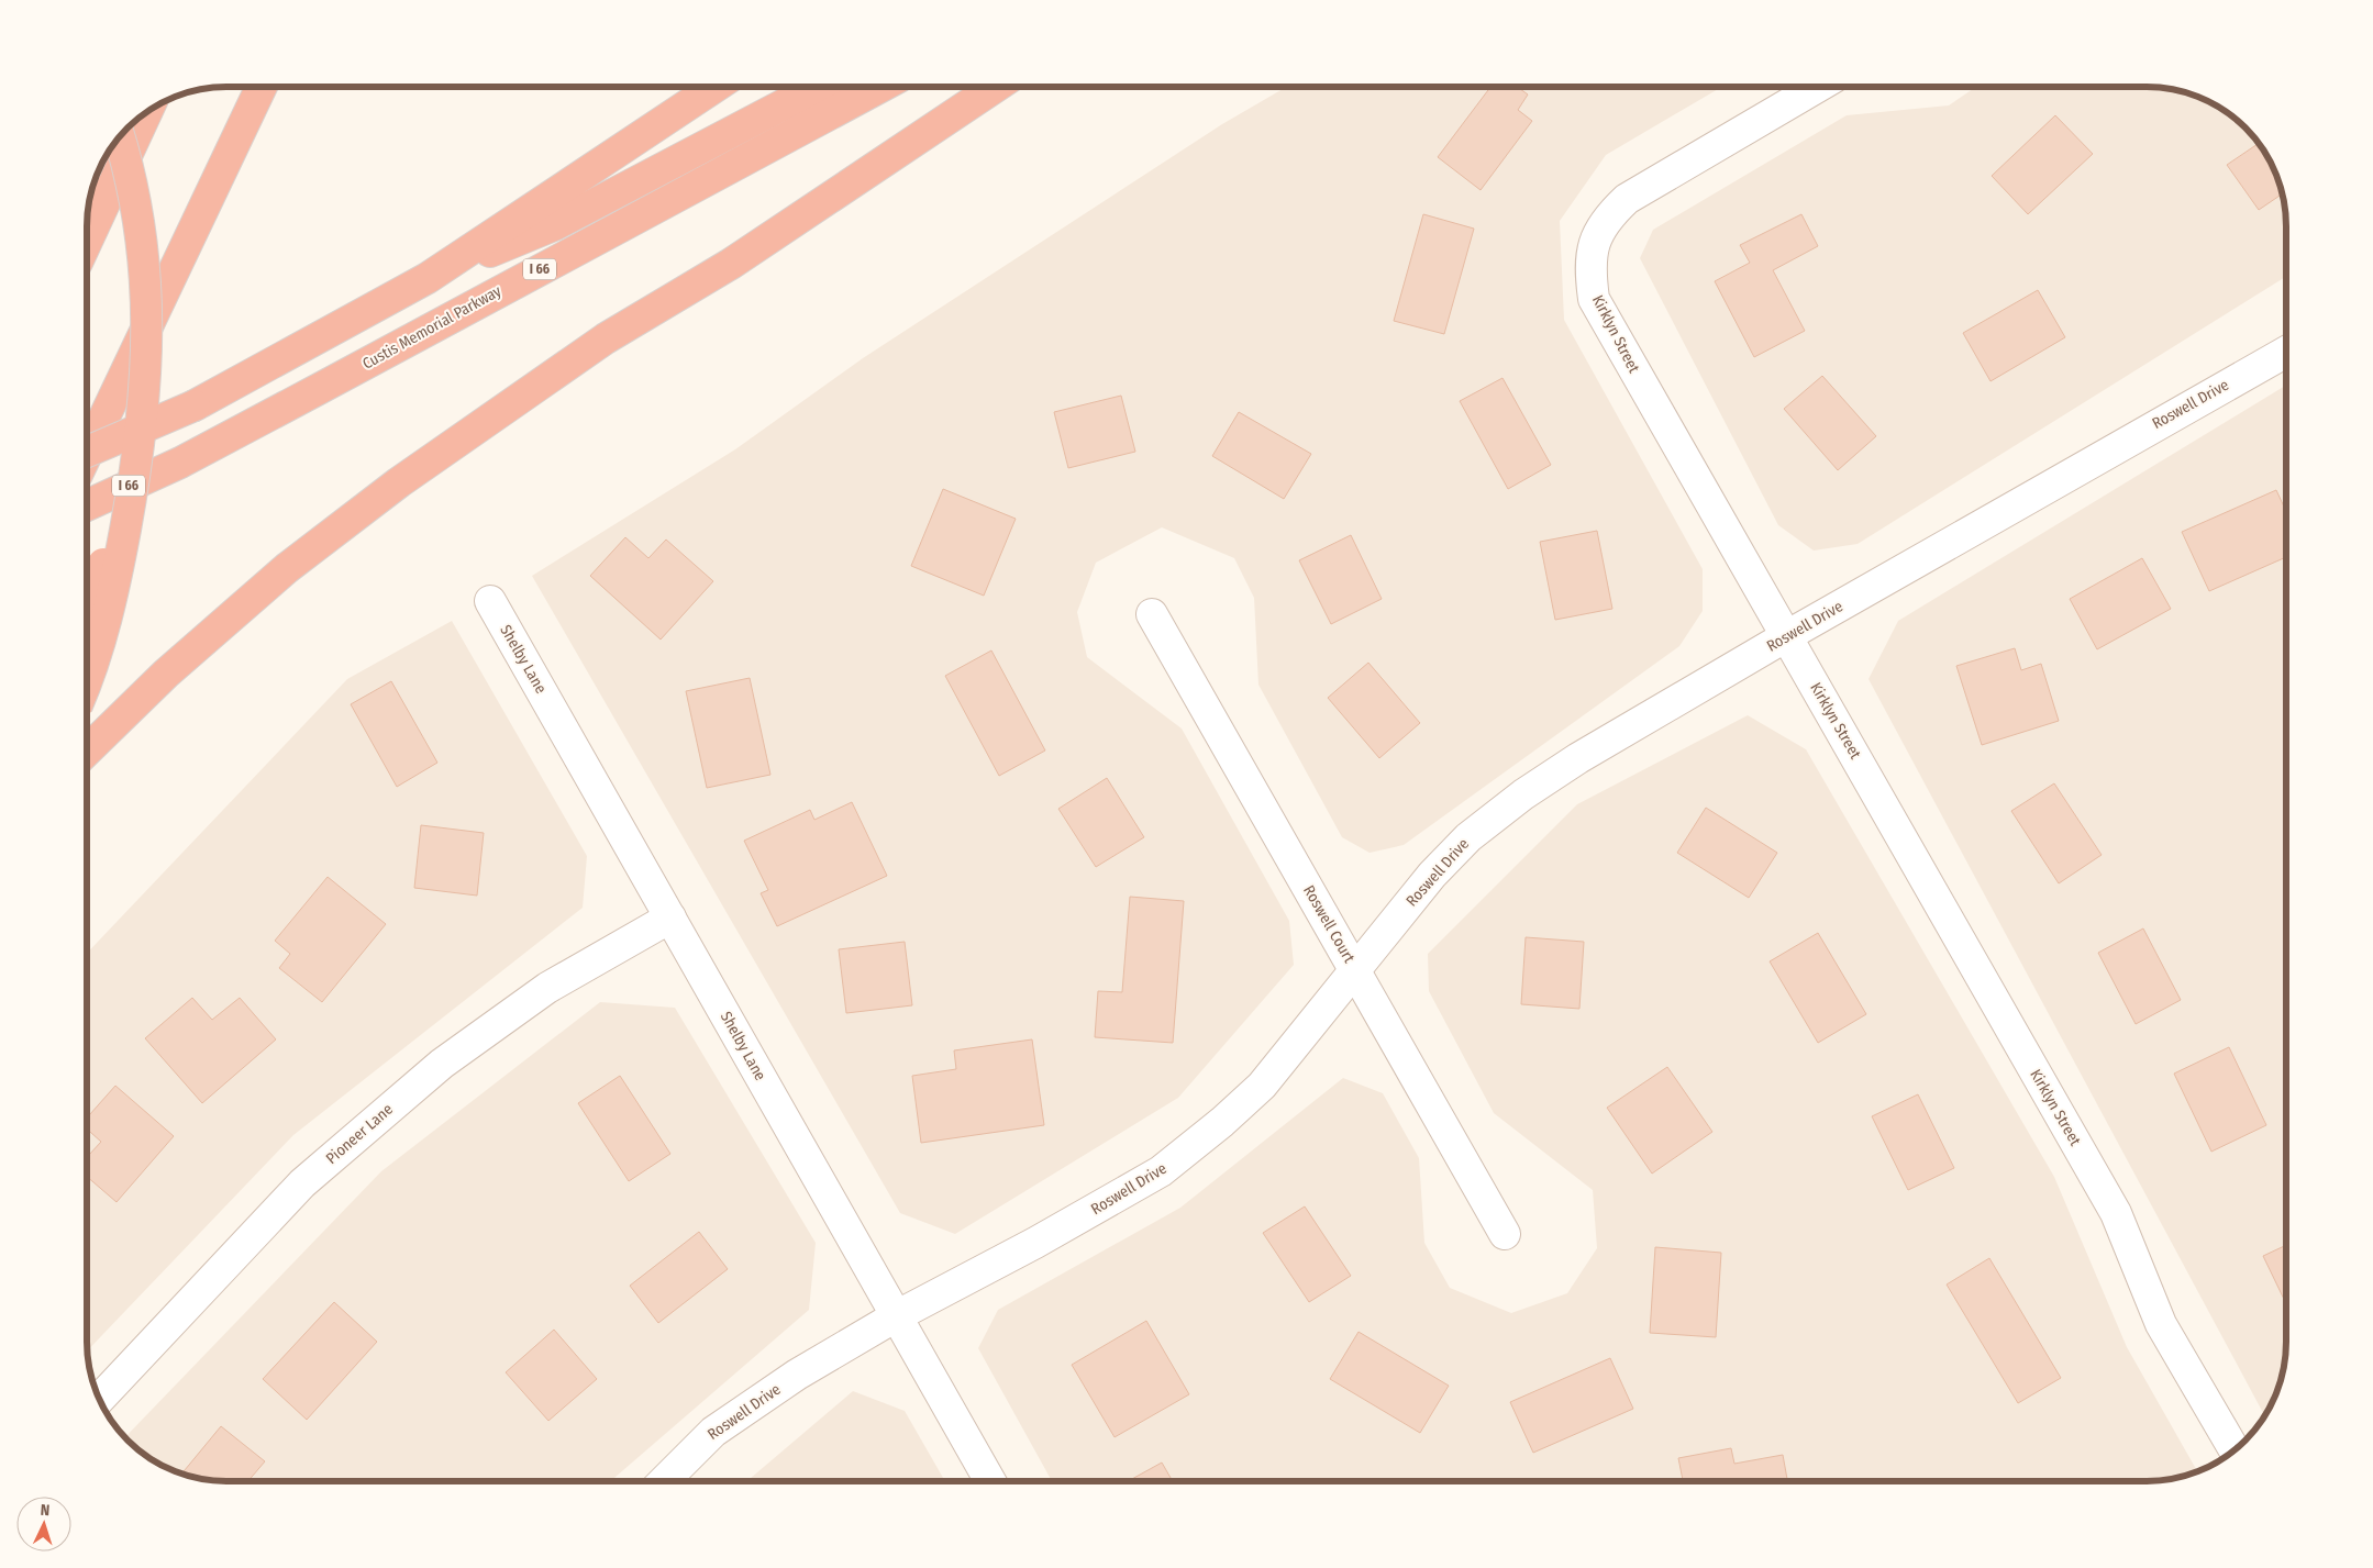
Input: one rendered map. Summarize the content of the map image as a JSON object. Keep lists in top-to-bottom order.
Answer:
{
  "streets": {
    "highway": ["I 66", "Custis Memorial Parkway"],
    "street": [
      "Kirklyn Street",
      "Roswell Drive",
      "Shelby Lane",
      "Roswell Court",
      "Pioneer Lane"
    ]
  },
  "crossings": [
    ["Kirklyn Street", "Roswell Drive"],
    ["Roswell Drive", "Shelby Lane"],
    ["Roswell Drive", "Roswell Court"],
    ["Shelby Lane", "Pioneer Lane"]
  ],
  "north": "top"
}
